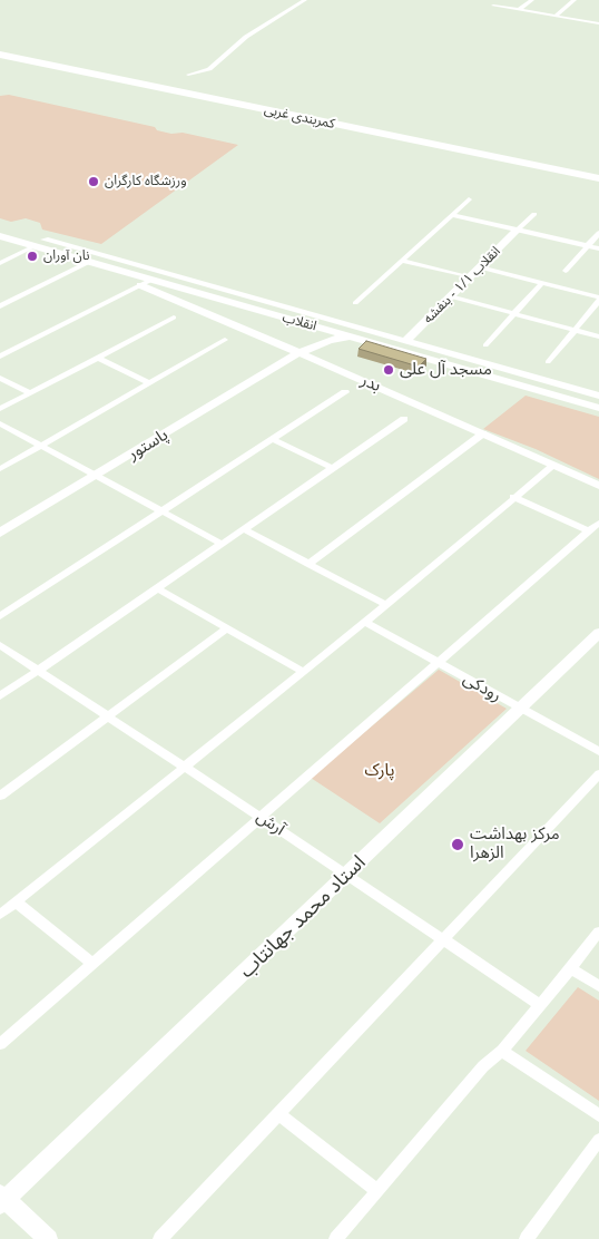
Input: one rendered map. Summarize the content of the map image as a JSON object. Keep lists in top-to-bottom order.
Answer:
{
  "streets": {
    "highway": ["کمربندی غربی"],
    "street": [
      "انقلاب ۱/۱ - بنفشه",
      "انقلاب",
      "بدر",
      "پاستور",
      "رودکی",
      "آرش",
      "استاد محمد جهانتاب"
    ]
  },
  "crossings": [
    ["انقلاب ۱/۱ - بنفشه", "انقلاب"],
    ["بدر", "پاستور"],
    ["رودکی", "استاد محمد جهانتاب"],
    ["آرش", "استاد محمد جهانتاب"]
  ],
  "parks": ["پارک"],
  "places": [
    "ورزشگاه کارگران",
    "نان آوران",
    "مسجد آل علی",
    "مرکز بهداشت الزهرا"
  ]
}
